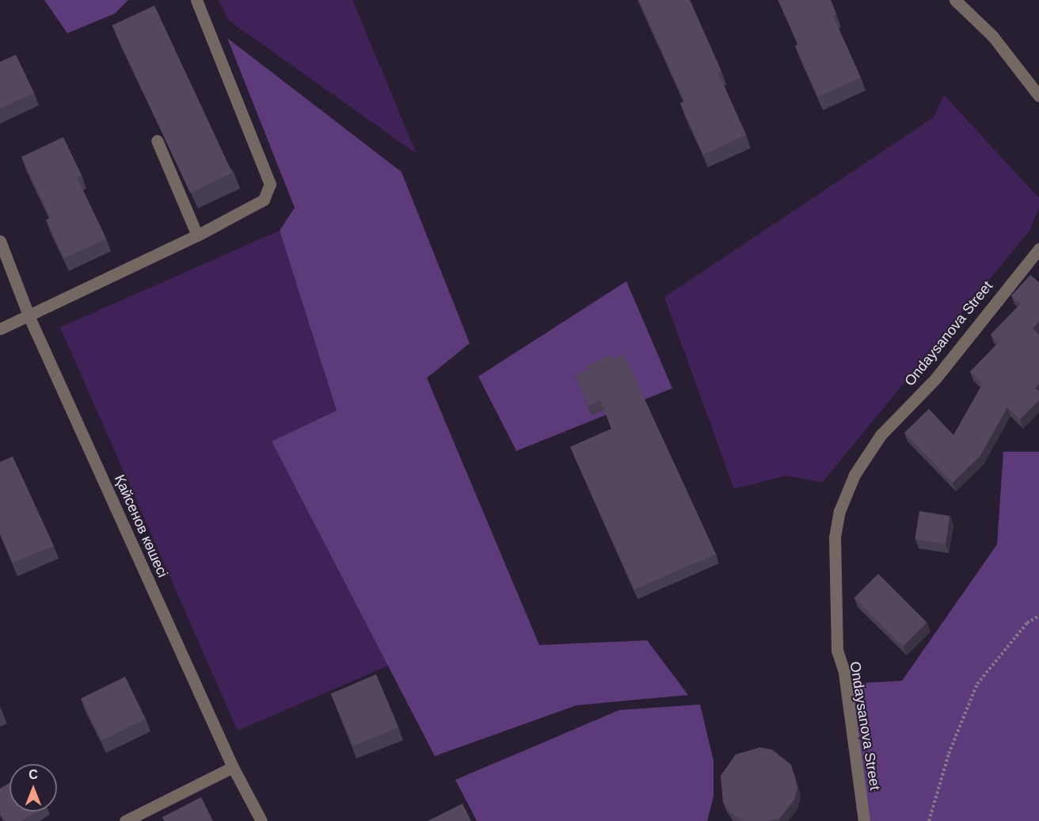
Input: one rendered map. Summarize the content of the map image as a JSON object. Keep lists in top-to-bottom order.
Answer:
{
  "streets": {
    "street": ["Ondaysanova Street", "Қайсенов көшесі"]
  },
  "north": "top"
}
